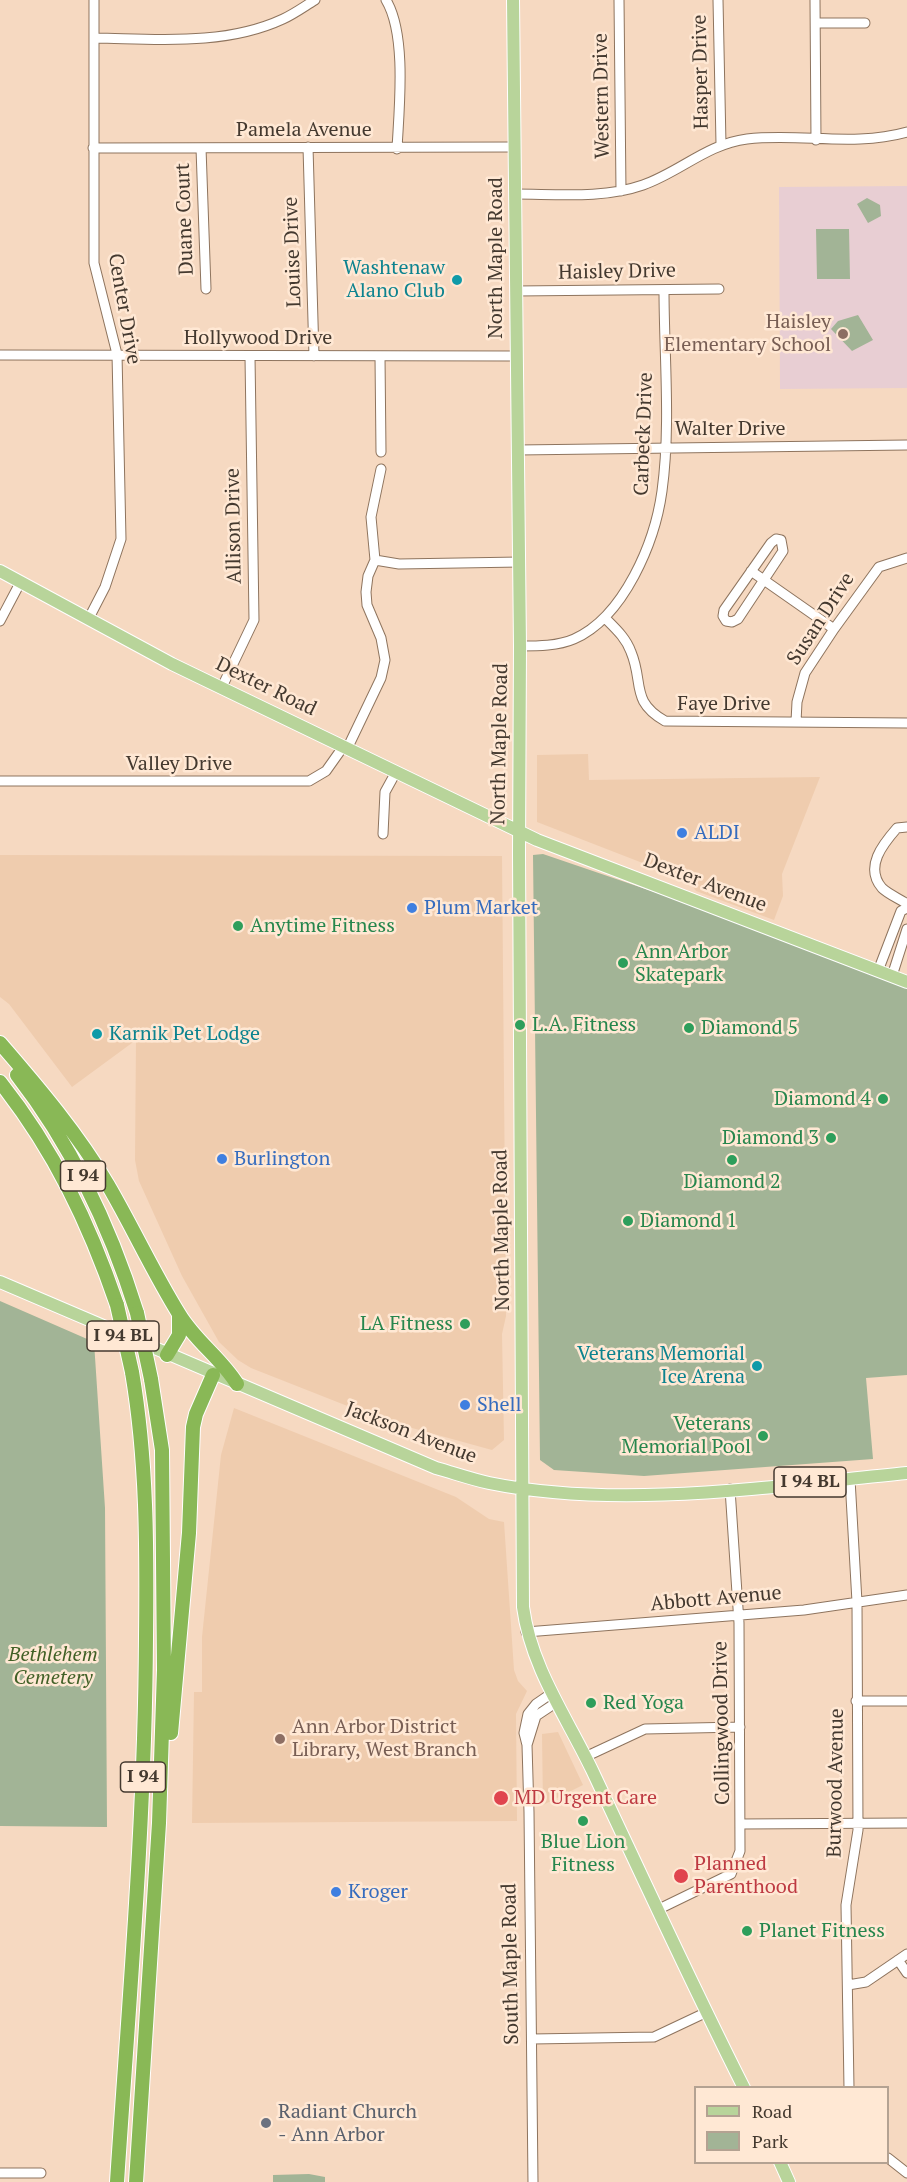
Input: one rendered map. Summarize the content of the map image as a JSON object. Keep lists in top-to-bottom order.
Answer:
{
  "streets": {
    "highway": ["I 94"],
    "main road": [
      "North Maple Road",
      "Dexter Road",
      "Dexter Avenue",
      "I 94 BL",
      "Jackson Avenue"
    ],
    "street": [
      "Hasper Drive",
      "Western Drive",
      "Pamela Avenue",
      "Duane Court",
      "Louise Drive",
      "Haisley Drive",
      "Center Drive",
      "Hollywood Drive",
      "Walter Drive",
      "Carbeck Drive",
      "Allison Drive",
      "Susan Drive",
      "Faye Drive",
      "Valley Drive",
      "Abbott Avenue",
      "Collingwood Drive",
      "Burwood Avenue",
      "South Maple Road"
    ]
  },
  "crossings": [
    ["Pamela Avenue", "Duane Court"],
    ["Pamela Avenue", "Louise Drive"],
    ["Pamela Avenue", "North Maple Road"],
    ["Pamela Avenue", "Center Drive"],
    ["Louise Drive", "Hollywood Drive"],
    ["North Maple Road", "Haisley Drive"],
    ["North Maple Road", "Hollywood Drive"],
    ["North Maple Road", "Walter Drive"],
    ["North Maple Road", "Carbeck Drive"],
    ["North Maple Road", "Dexter Road"],
    ["North Maple Road", "Dexter Avenue"],
    ["North Maple Road", "Jackson Avenue"],
    ["Haisley Drive", "Carbeck Drive"],
    ["Center Drive", "Hollywood Drive"],
    ["Center Drive", "Dexter Road"],
    ["Hollywood Drive", "Allison Drive"],
    ["Walter Drive", "Carbeck Drive"],
    ["Carbeck Drive", "Faye Drive"],
    ["Allison Drive", "Dexter Road"],
    ["Susan Drive", "Faye Drive"],
    ["Dexter Road", "Valley Drive"],
    ["Dexter Road", "Dexter Avenue"],
    ["Jackson Avenue", "Collingwood Drive"],
    ["Jackson Avenue", "Burwood Avenue"],
    ["Abbott Avenue", "Collingwood Drive"],
    ["Abbott Avenue", "Burwood Avenue"]
  ],
  "parks": ["Bethlehem Cemetery"],
  "places": [
    "Washtenaw Alano Club",
    "Haisley Elementary School",
    "ALDI",
    "Plum Market",
    "Anytime Fitness",
    "Ann Arbor Skatepark",
    "L.A. Fitness",
    "Diamond 5",
    "Karnik Pet Lodge",
    "Diamond 4",
    "Diamond 3",
    "Burlington",
    "Diamond 2",
    "Diamond 1",
    "LA Fitness",
    "Veterans Memorial Ice Arena",
    "Shell",
    "Veterans Memorial Pool",
    "Red Yoga",
    "Ann Arbor District Library, West Branch",
    "MD Urgent Care",
    "Blue Lion Fitness",
    "Planned Parenthood",
    "Kroger",
    "Planet Fitness",
    "Radiant Church - Ann Arbor"
  ],
  "legend": ["Road", "Park"]
}
